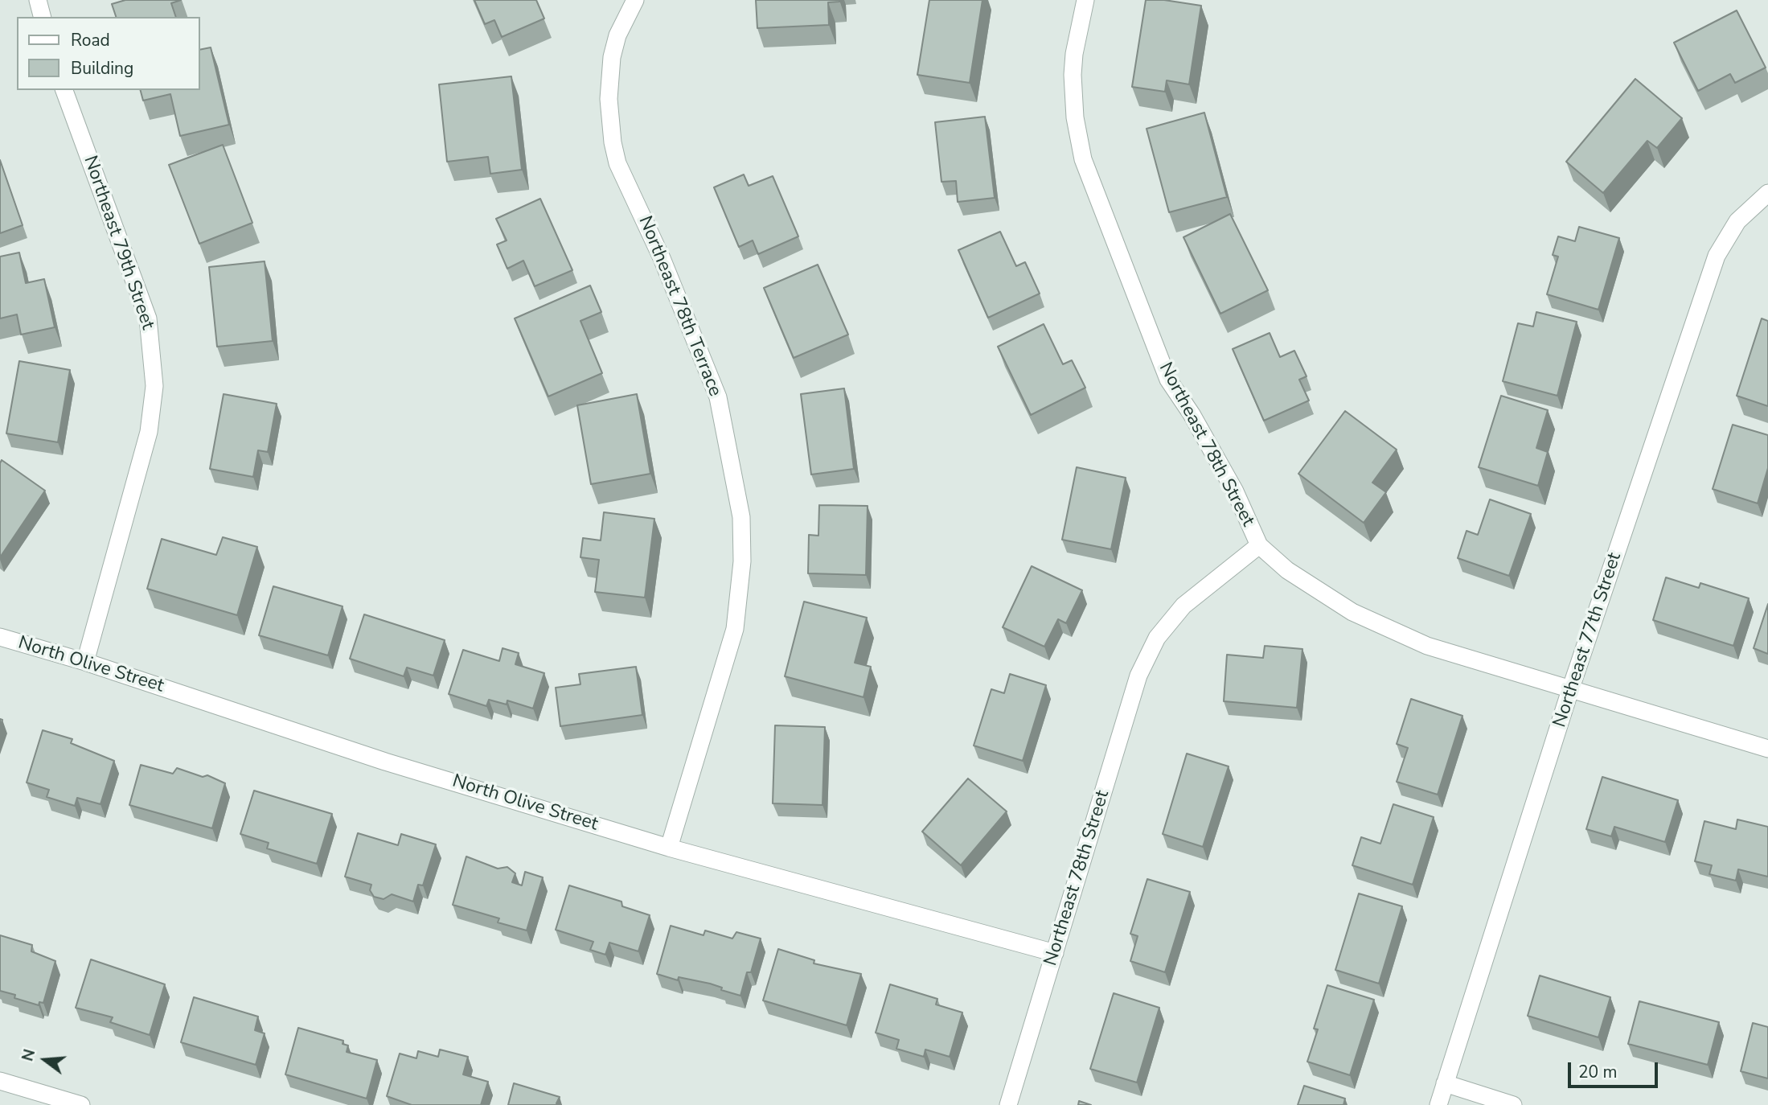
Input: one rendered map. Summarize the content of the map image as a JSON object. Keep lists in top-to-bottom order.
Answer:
{
  "streets": {
    "street": [
      "Northeast 79th Street",
      "Northeast 78th Terrace",
      "Northeast 78th Street",
      "Northeast 77th Street",
      "North Olive Street"
    ]
  },
  "crossings": [
    ["Northeast 79th Street", "North Olive Street"],
    ["Northeast 78th Terrace", "North Olive Street"],
    ["Northeast 78th Street", "North Olive Street"]
  ],
  "legend": ["Road", "Building"],
  "scale_bar": "20 m",
  "north": "left"
}
